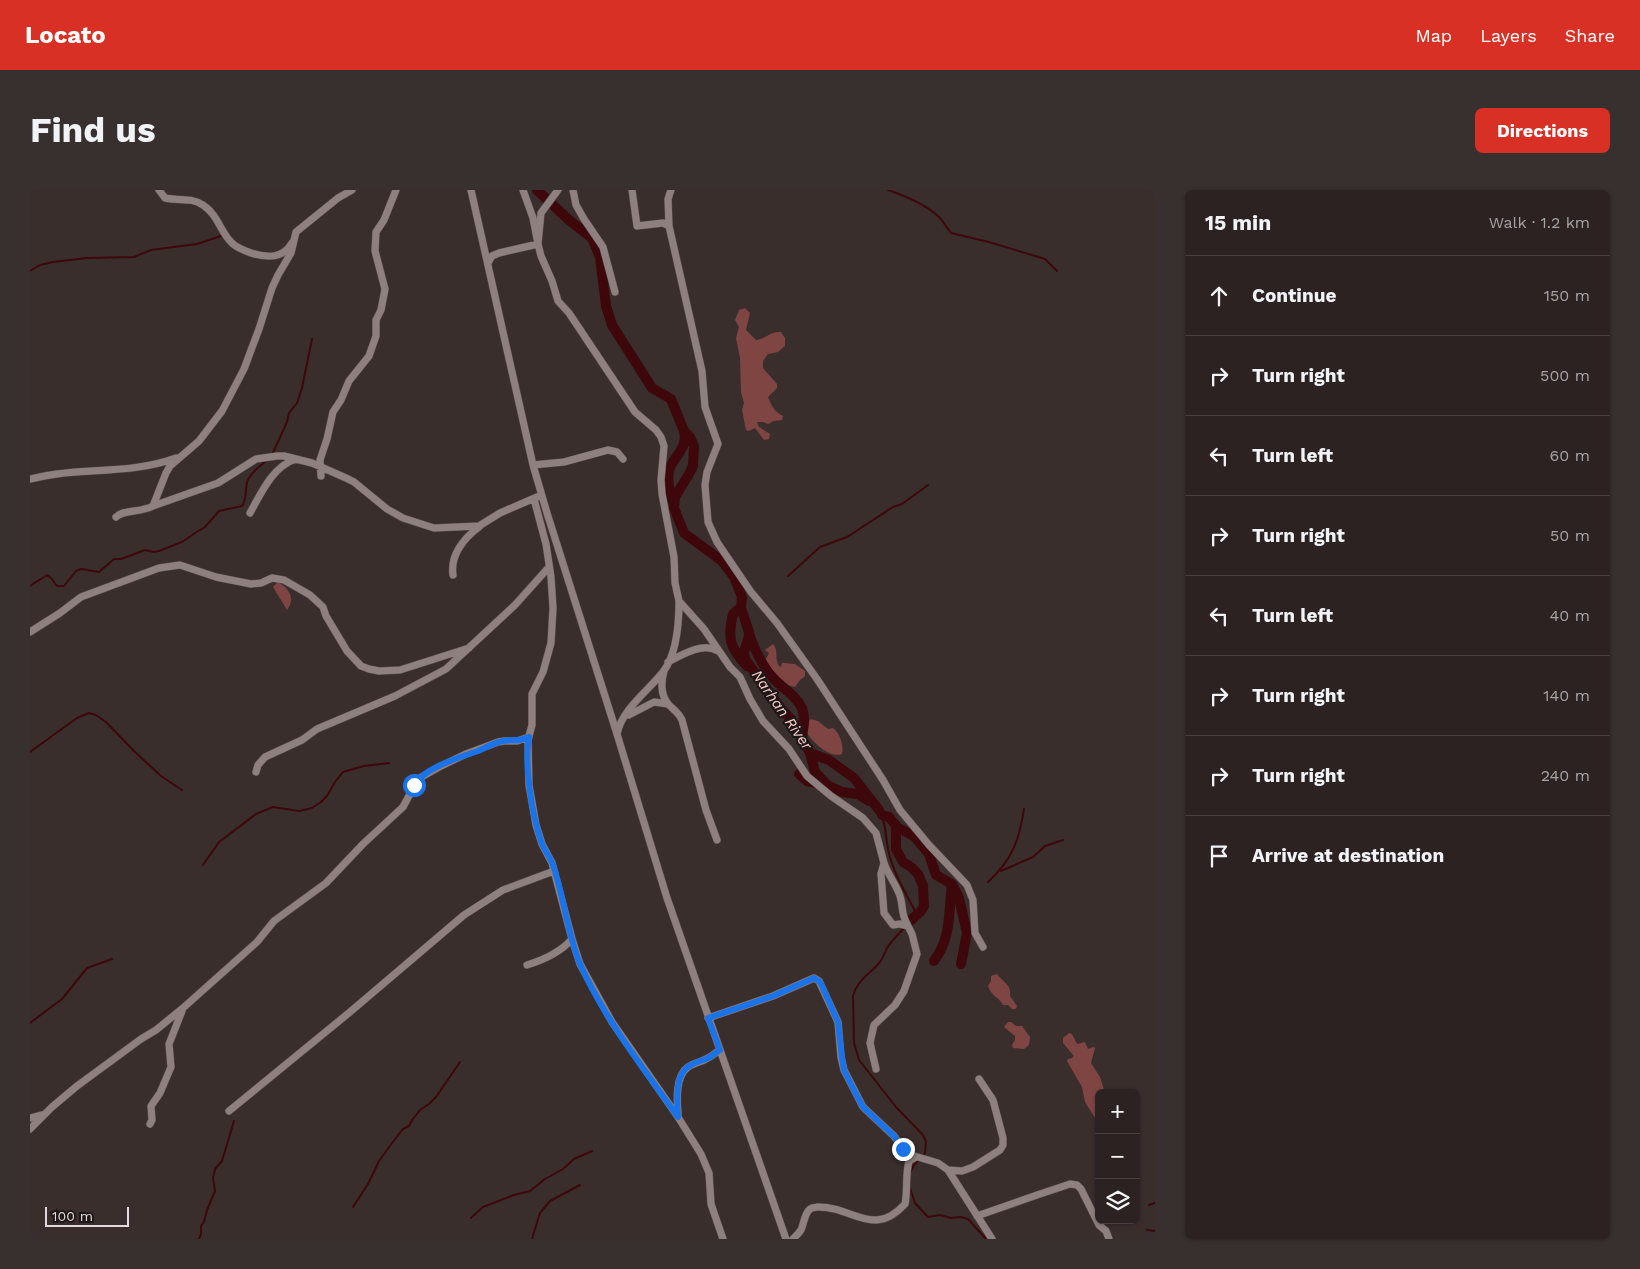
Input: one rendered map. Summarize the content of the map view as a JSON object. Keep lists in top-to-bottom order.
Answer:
{
  "water": ["Narhan River"],
  "scale_bar": "100 m",
  "page": {
    "header": "Locato",
    "nav": ["Map", "Layers", "Share"],
    "buttons": "Directions",
    "title": "Find us",
    "heading": ["15 min", "Walk · 1.2 km"],
    "list": [
      ["Continue", "150 m"],
      ["Turn right", "500 m"],
      ["Turn left", "60 m"],
      ["Turn right", "50 m"],
      ["Turn left", "40 m"],
      ["Turn right", "140 m"],
      ["Turn right", "240 m"],
      "Arrive at destination"
    ],
    "map_buttons": ["+", "−"],
    "scale": "100 m"
  }
}
